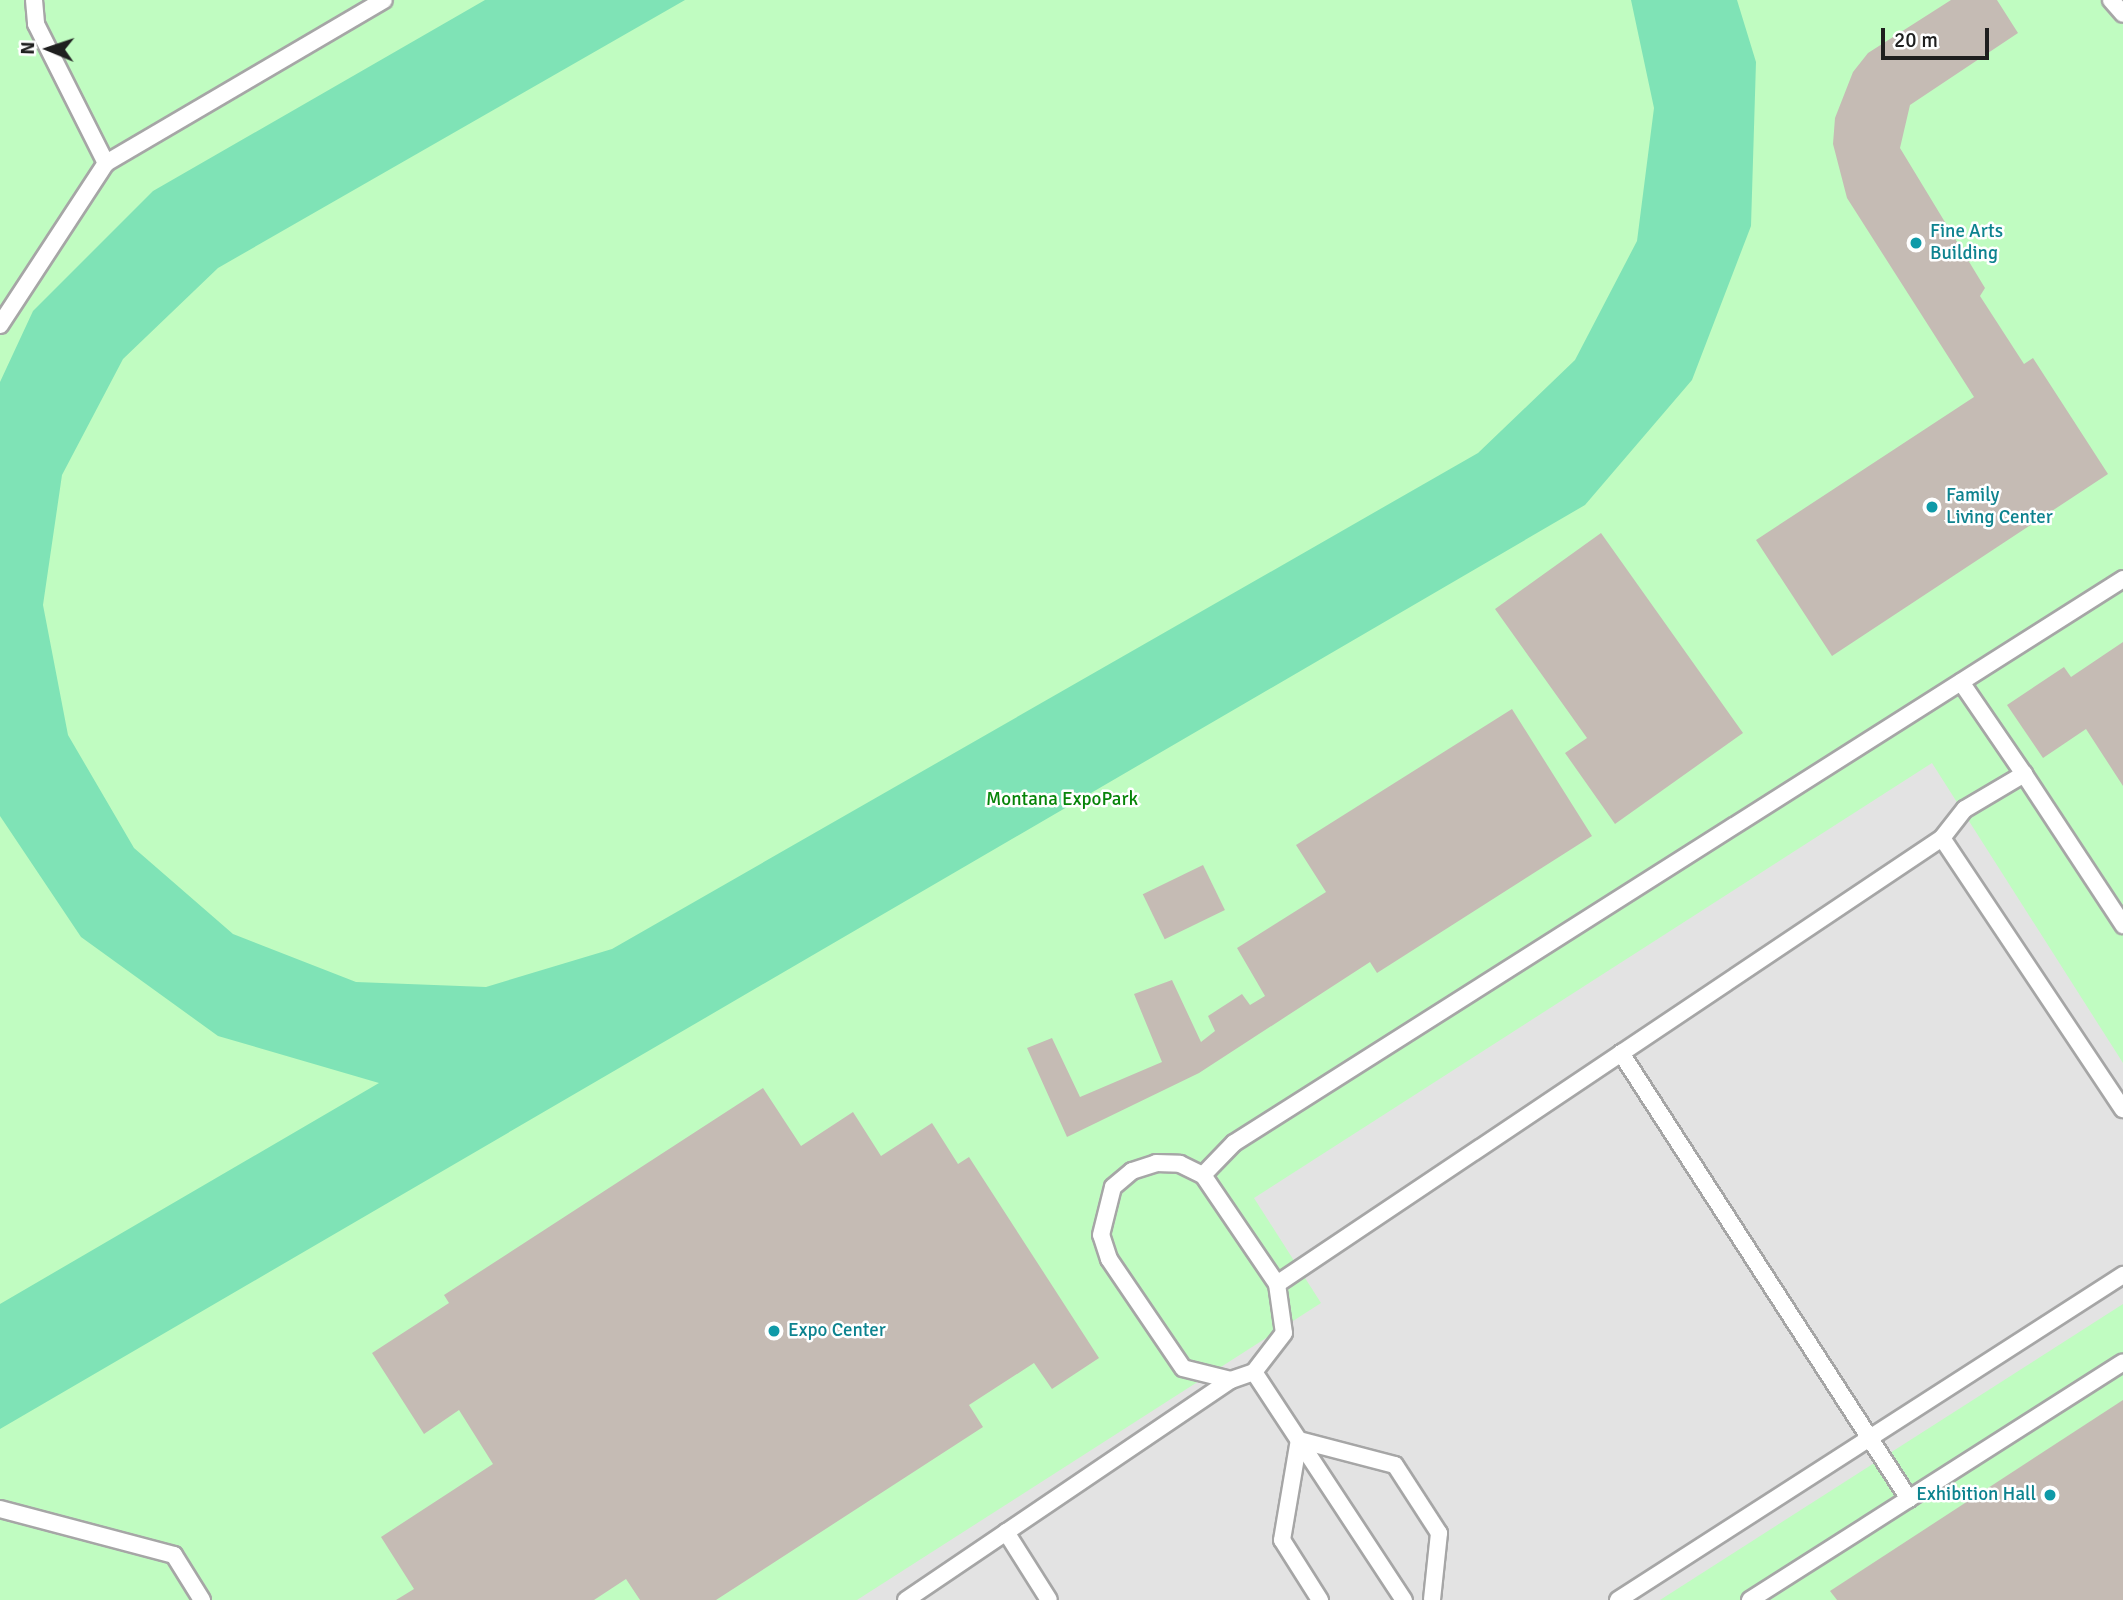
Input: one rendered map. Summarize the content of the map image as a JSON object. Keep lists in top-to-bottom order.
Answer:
{
  "parks": ["Montana ExpoPark"],
  "places": [
    "Fine Arts Building",
    "Family Living Center",
    "Expo Center",
    "Exhibition Hall"
  ],
  "scale_bar": "20 m",
  "north": "left"
}
